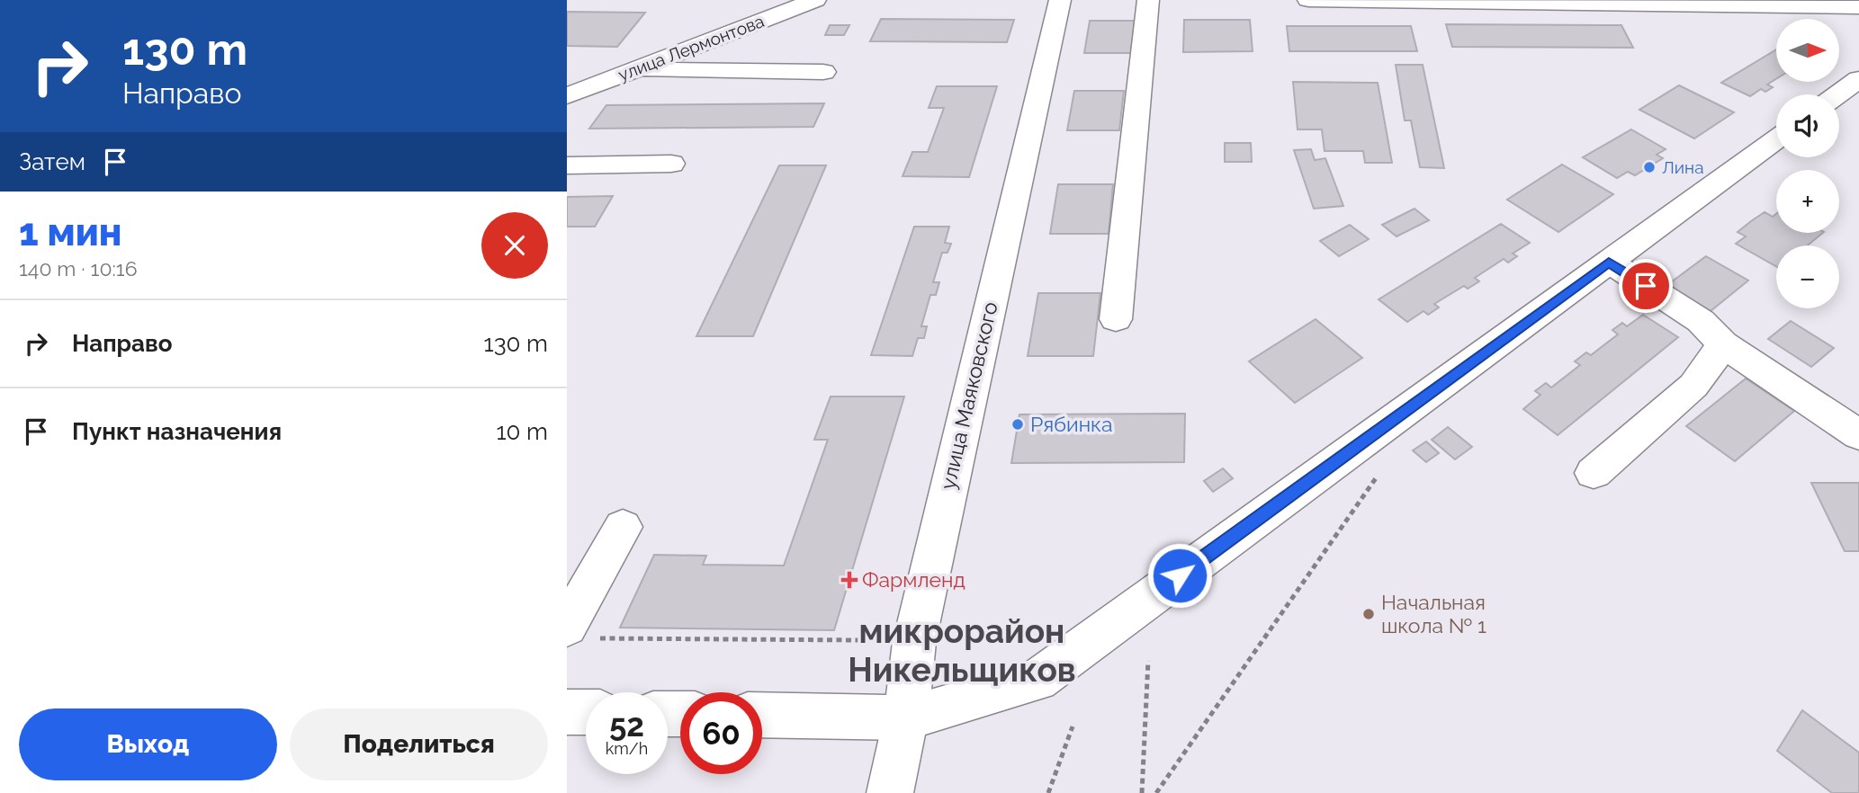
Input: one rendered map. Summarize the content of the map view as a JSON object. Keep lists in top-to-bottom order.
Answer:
{
  "streets": {
    "street": ["улица Лермонтова", "улица Маяковского"]
  },
  "districts": ["микрорайон Никельщиков"],
  "places": {
    "other": ["Лина", "Рябинка", "Начальная школа № 1"],
    "health": ["Фармленд"]
  },
  "north": "right",
  "page": {
    "turn": ["130 m", "Направо"],
    "map_buttons": ["+", "−"],
    "then": "Затем",
    "heading": ["1 мин", "140 m · 10:16"],
    "list": [
      {
        "name": "Направо",
        "value": "130 m"
      },
      {
        "name": "Пункт назначения",
        "value": "10 m"
      }
    ],
    "speed": "52 km/h",
    "limit": "60",
    "buttons": ["Выход", "Поделиться"]
  }
}
